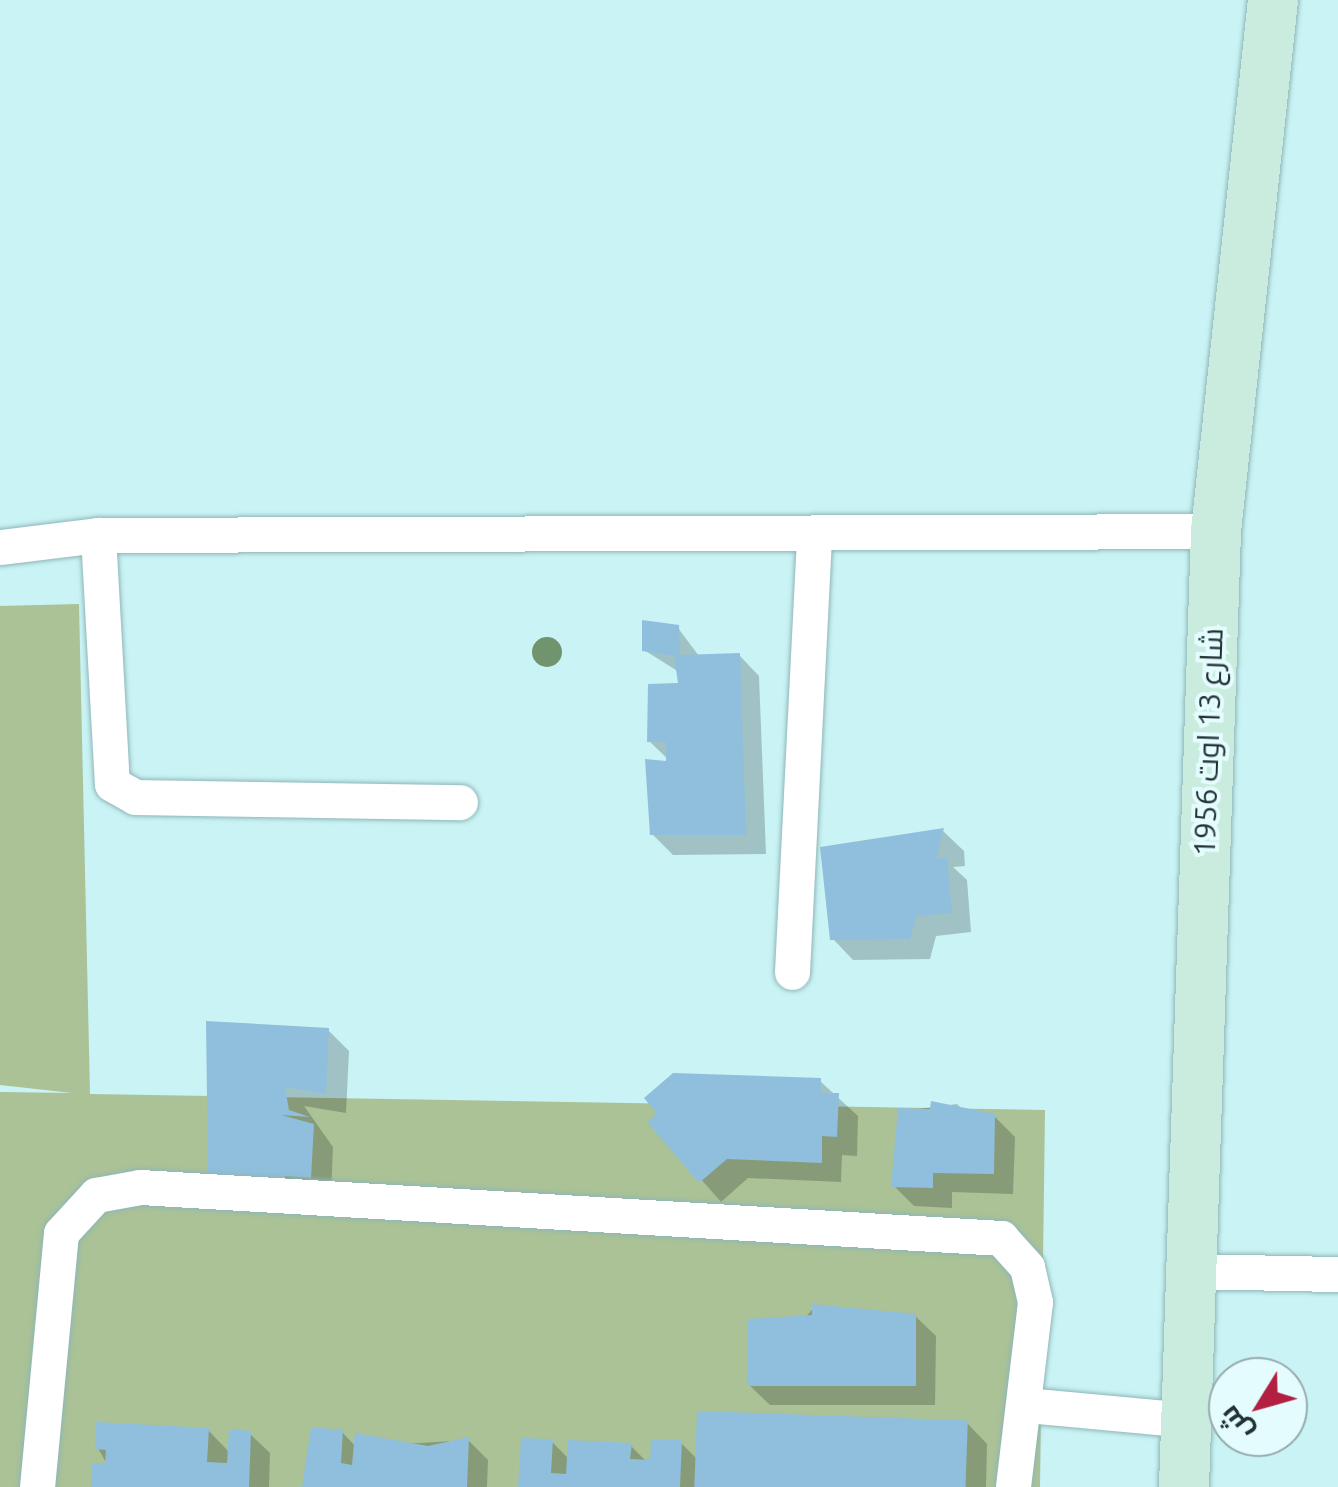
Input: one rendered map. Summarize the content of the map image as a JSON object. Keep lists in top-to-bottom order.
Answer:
{
  "streets": {
    "street": ["شارع 13 اوت 1956"]
  },
  "north": "bottom left"
}
